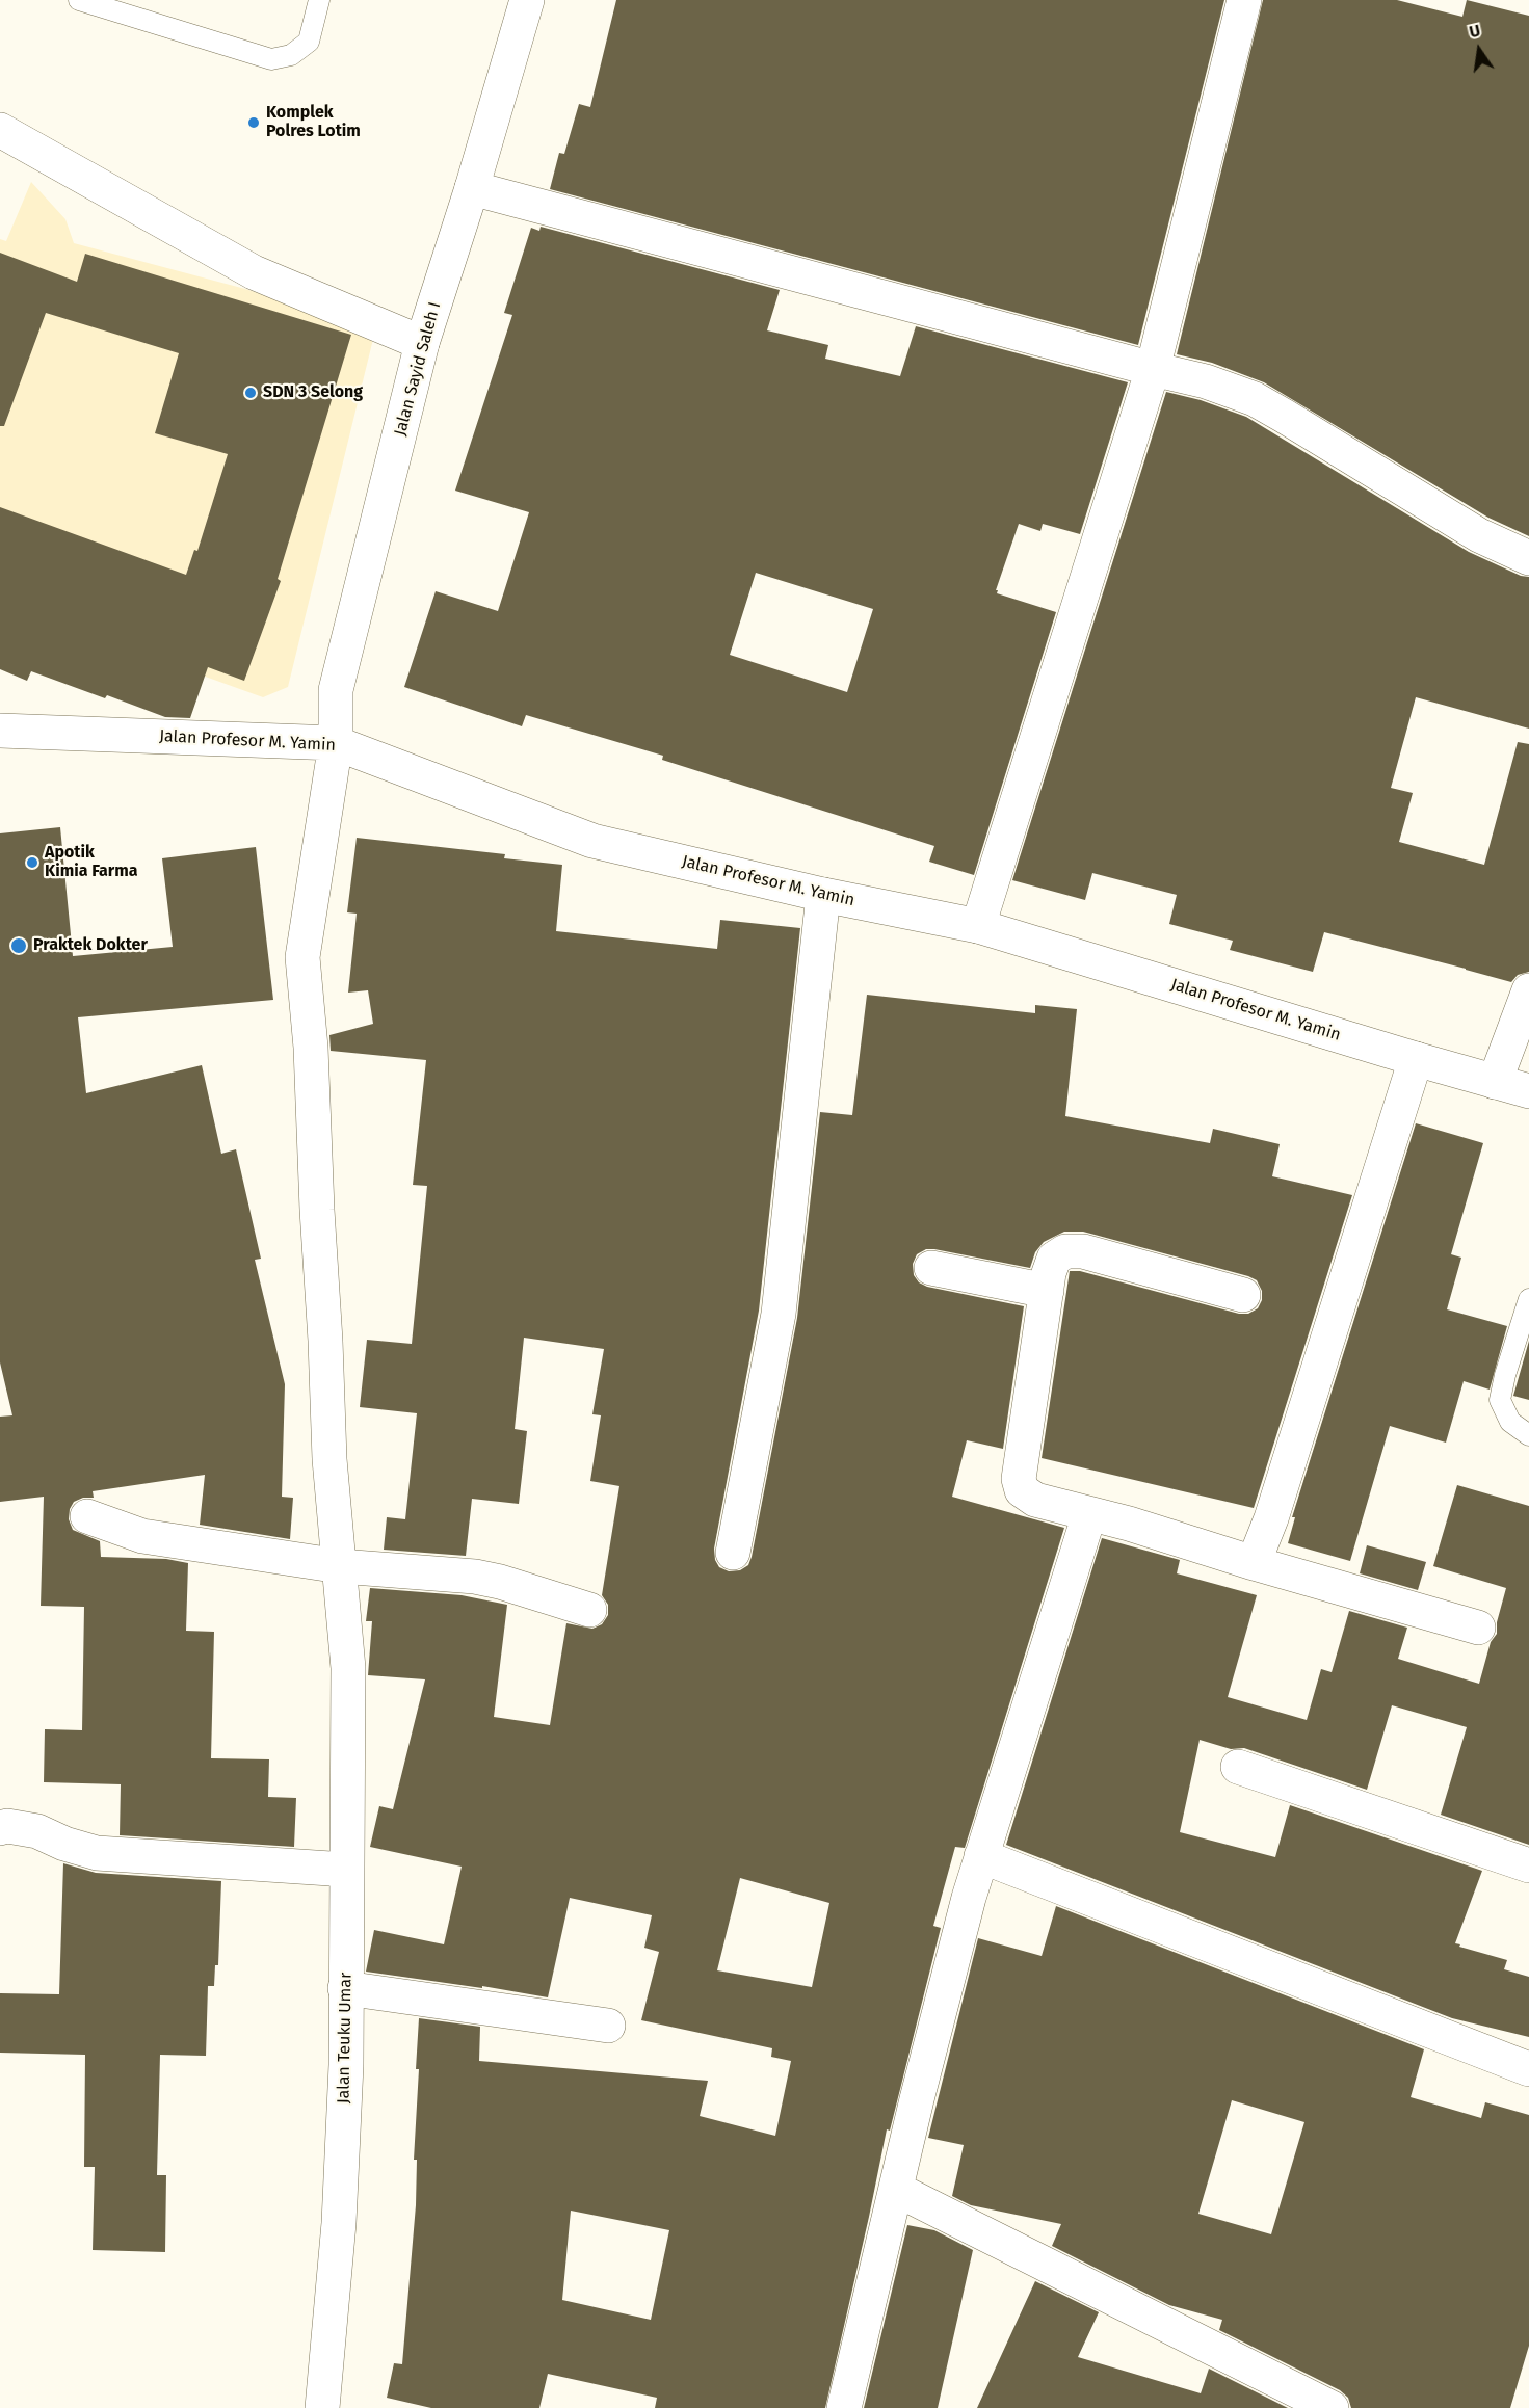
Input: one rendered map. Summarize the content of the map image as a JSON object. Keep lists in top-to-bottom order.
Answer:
{
  "streets": {
    "street": ["Jalan Sayid Saleh I", "Jalan Profesor M. Yamin", "Jalan Teuku Umar"]
  },
  "crossings": [
    ["Jalan Sayid Saleh I", "Jalan Profesor M. Yamin"],
    ["Jalan Sayid Saleh I", "Jalan Teuku Umar"]
  ],
  "places": [
    "Komplek Polres Lotim",
    "SDN 3 Selong",
    "Apotik Kimia Farma",
    "Praktek Dokter"
  ],
  "north": "top"
}
